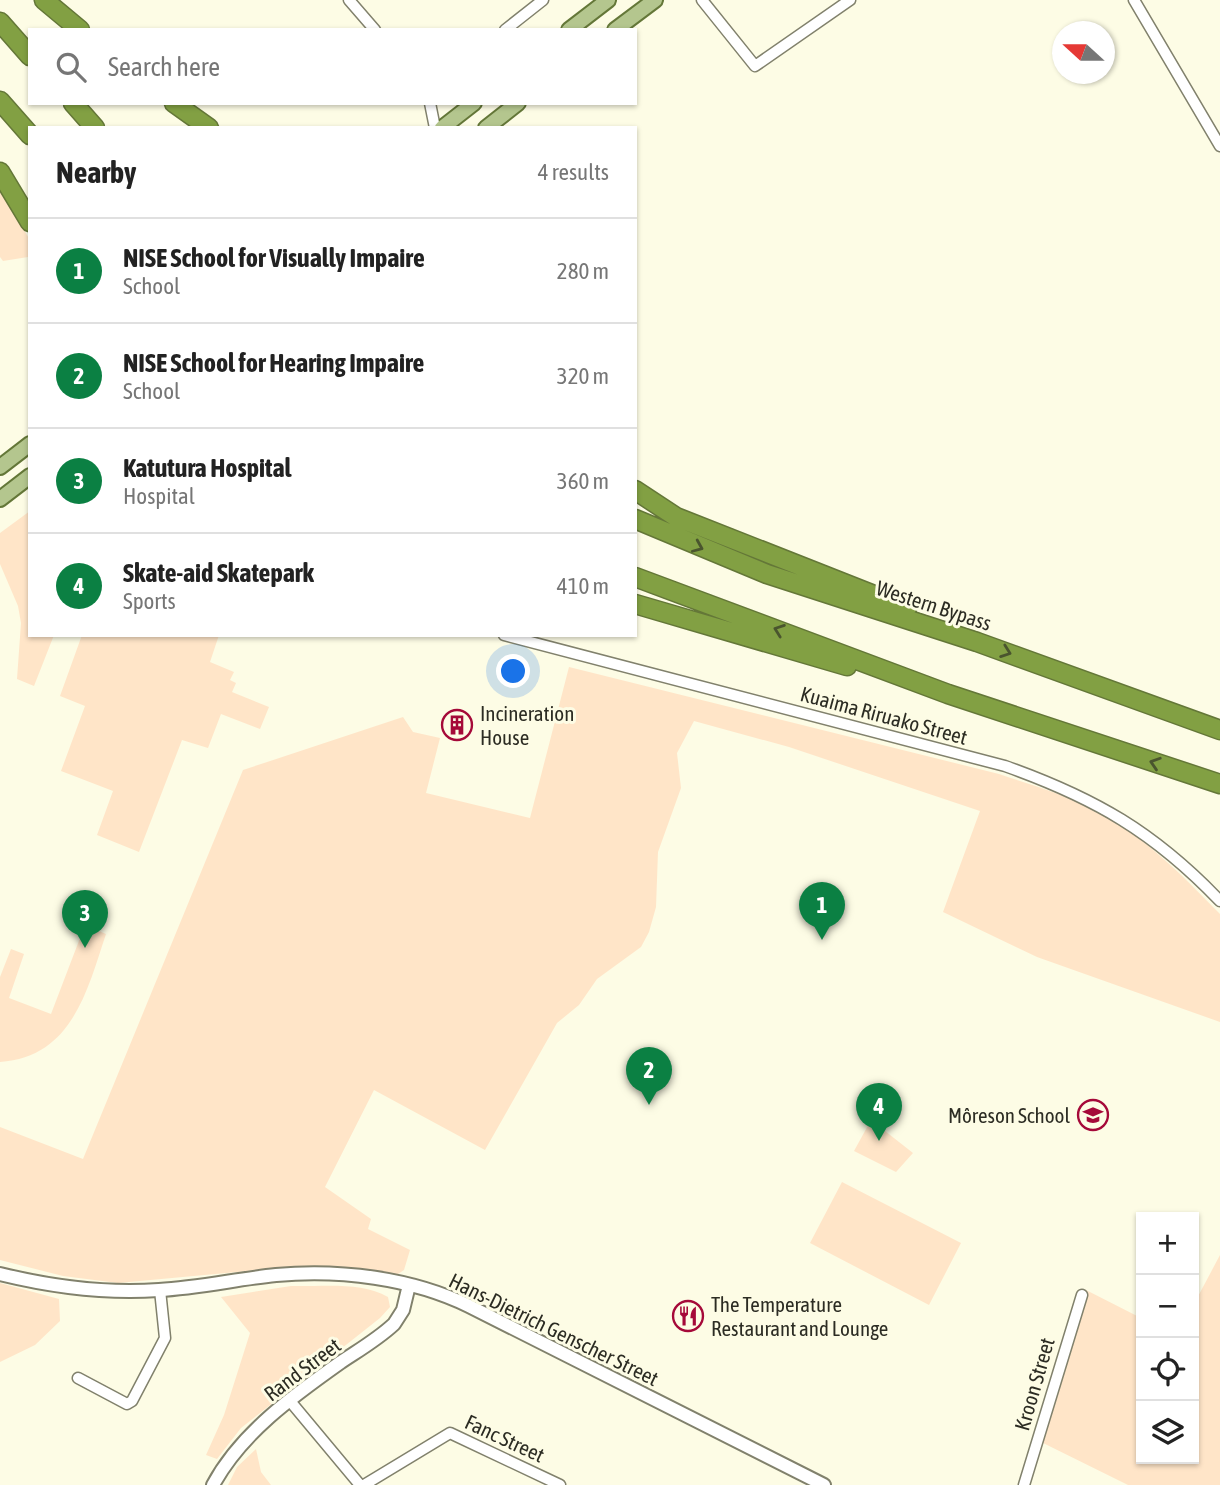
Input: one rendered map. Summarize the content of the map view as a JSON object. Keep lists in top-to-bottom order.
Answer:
{
  "streets": {
    "highway": ["Western Bypass"],
    "street": [
      "Kuaima Riruako Street",
      "Hans-Dietrich Genscher Street",
      "Rand Street",
      "Kroon Street",
      "Fanc Street"
    ]
  },
  "crossings": [
    ["Hans-Dietrich Genscher Street", "Rand Street"]
  ],
  "places": {
    "building": ["Incineration House"],
    "school or university": ["Môreson School"],
    "restaurant": ["The Temperature Restaurant and Lounge"]
  },
  "north": "left",
  "page": {
    "search": "Search here",
    "heading": ["Nearby", "4 results"],
    "list": [
      {
        "mark": "1",
        "name": "NISE School for Visually Impaire",
        "note": "School",
        "value": "280 m"
      },
      {
        "mark": "2",
        "name": "NISE School for Hearing Impaire",
        "note": "School",
        "value": "320 m"
      },
      {
        "mark": "3",
        "name": "Katutura Hospital",
        "note": "Hospital",
        "value": "360 m"
      },
      {
        "mark": "4",
        "name": "Skate-aid Skatepark",
        "note": "Sports",
        "value": "410 m"
      }
    ],
    "pins": [
      "1",
      "3",
      "2",
      "4"
    ],
    "map_buttons": ["+", "−"]
  }
}
